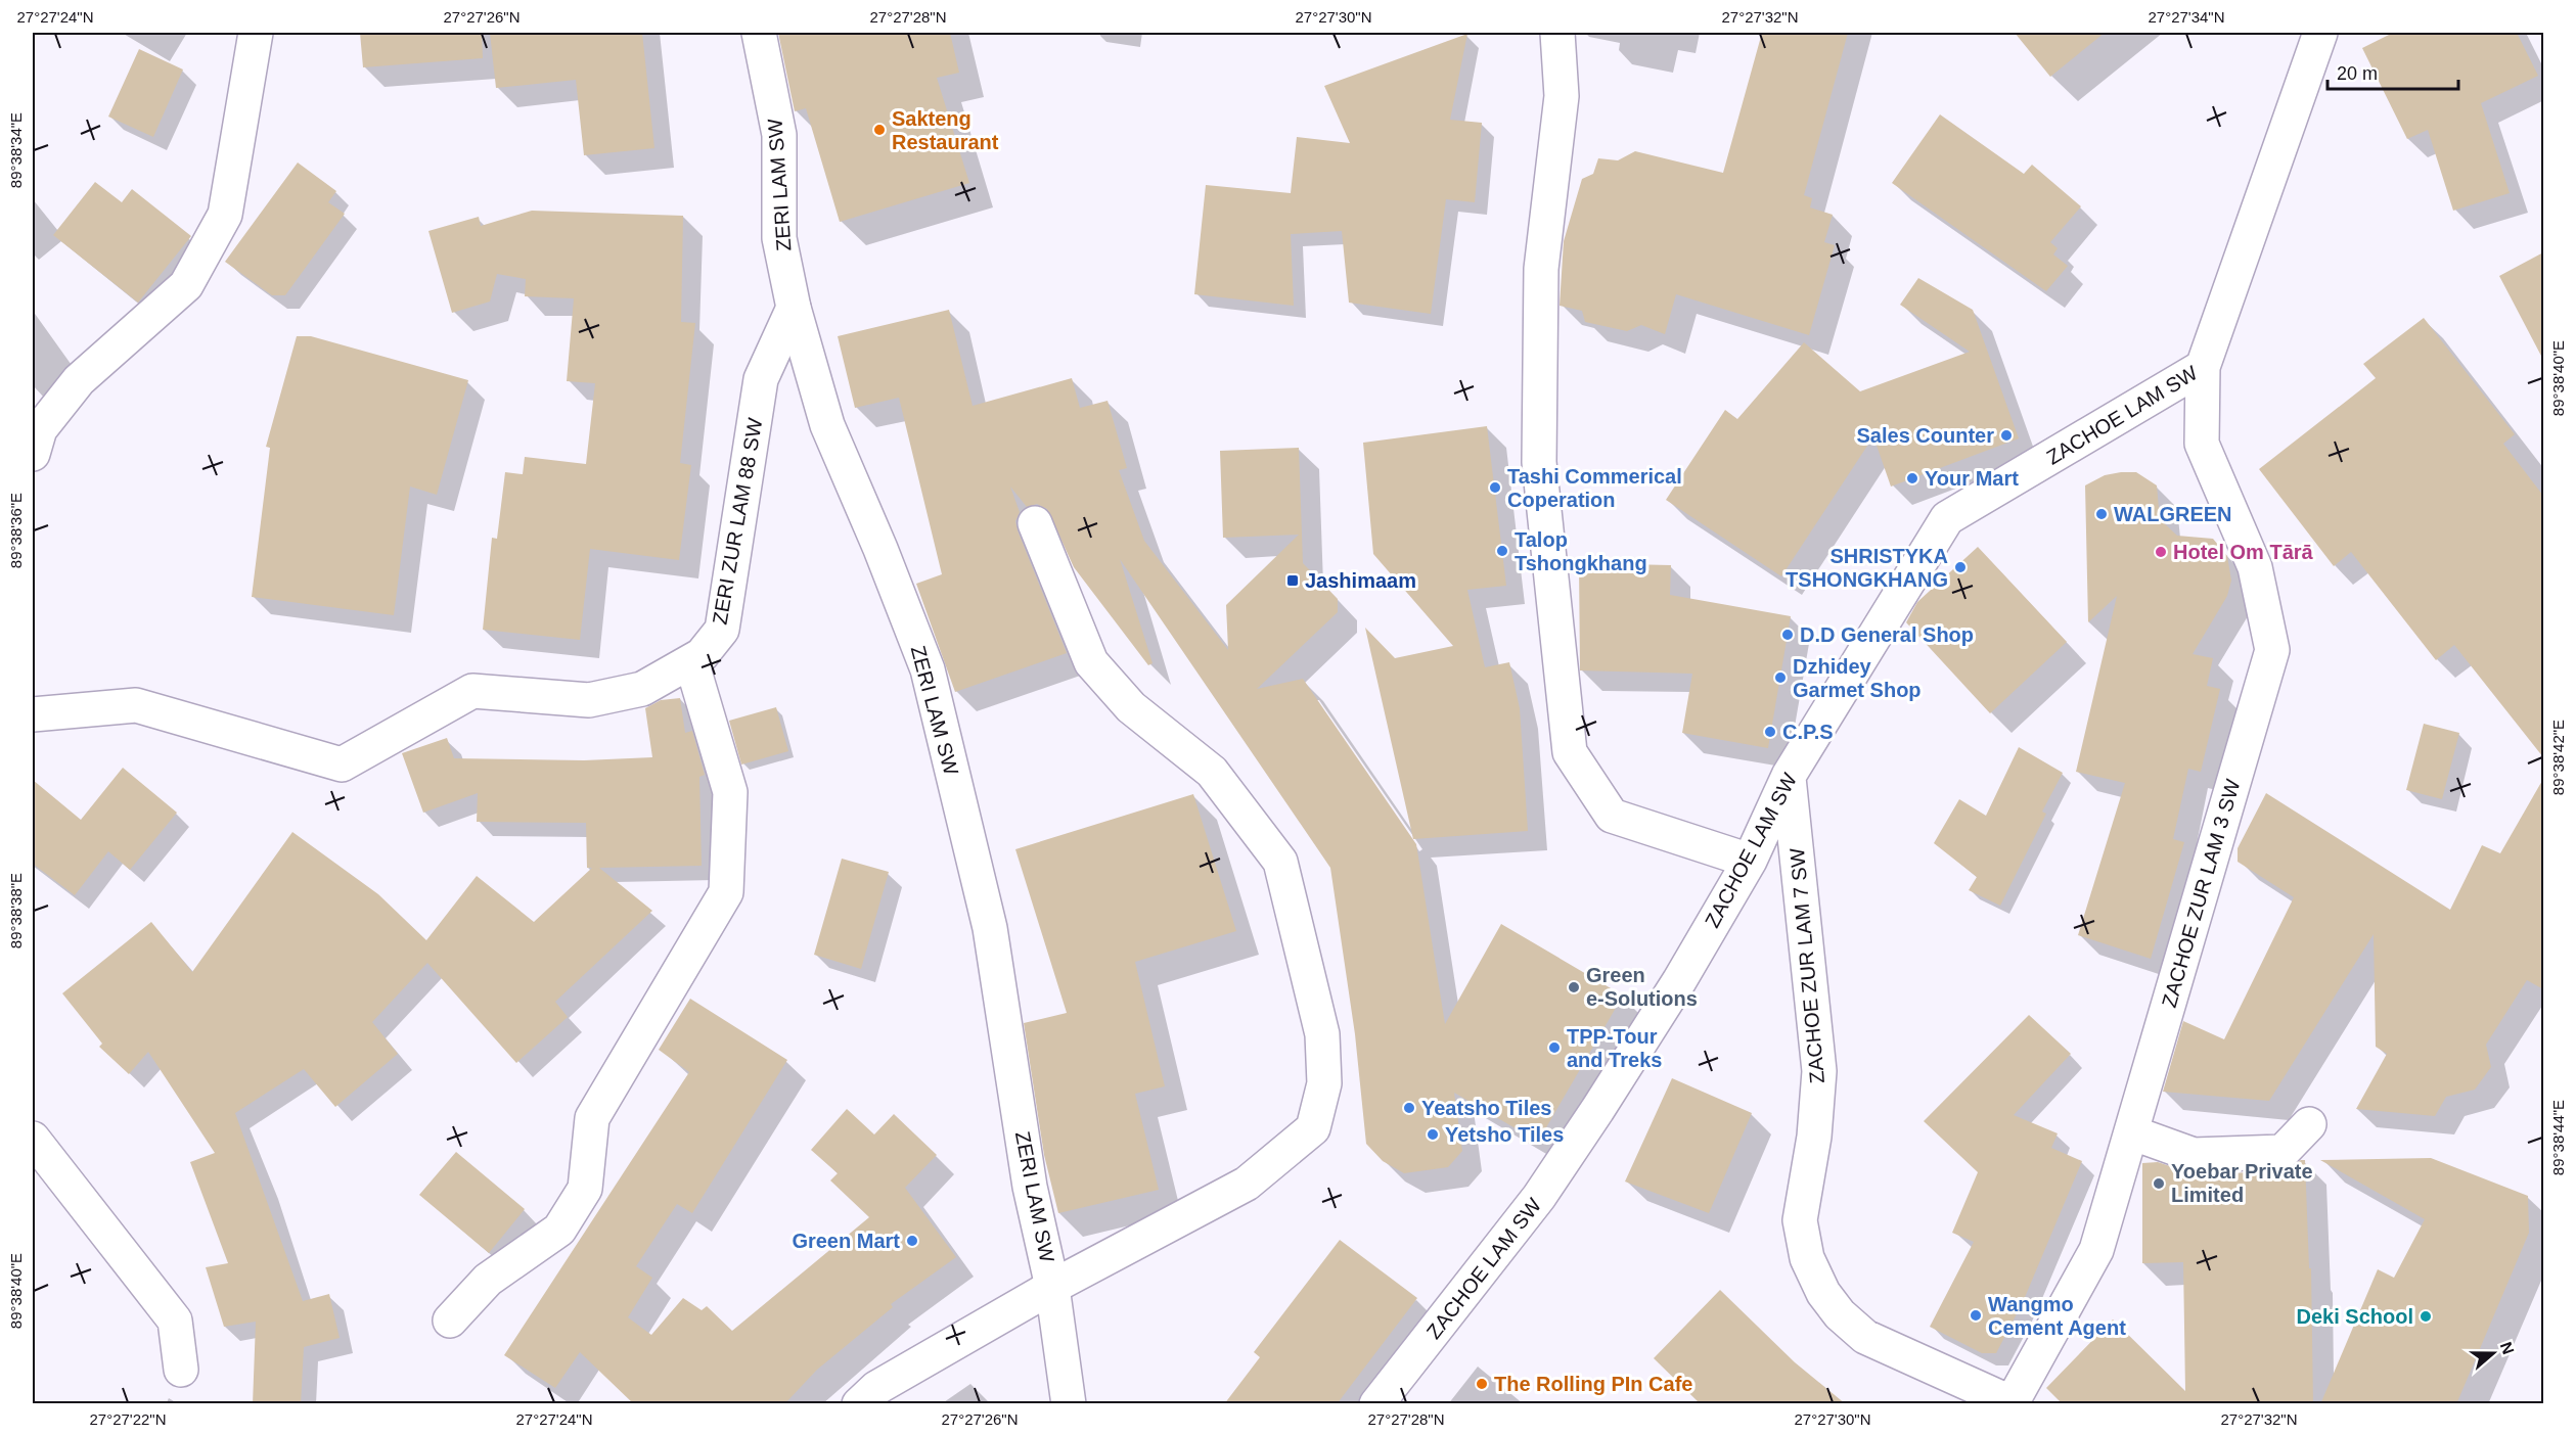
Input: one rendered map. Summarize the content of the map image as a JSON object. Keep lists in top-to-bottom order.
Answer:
{
  "streets": {
    "street": [
      "ZERI LAM SW",
      "ZACHOE LAM SW",
      "ZERI ZUR LAM 88 SW",
      "ZACHOE ZUR LAM 3 SW",
      "ZACHOE ZUR LAM 7 SW"
    ]
  },
  "crossings": [
    ["ZERI LAM SW", "ZERI ZUR LAM 88 SW"],
    ["ZACHOE LAM SW", "ZACHOE ZUR LAM 3 SW"],
    ["ZACHOE LAM SW", "ZACHOE ZUR LAM 7 SW"],
    ["ZACHOE ZUR LAM 3 SW", "ZACHOE ZUR LAM 7 SW"]
  ],
  "places": {
    "other": [
      "Sakteng Restaurant",
      "Sales Counter",
      "Your Mart",
      "Tashi Commerical Coperation",
      "WALGREEN",
      "Talop Tshongkhang",
      "Hotel Om Tārā",
      "SHRISTYKA TSHONGKHANG",
      "D.D General Shop",
      "Dzhidey Garmet Shop",
      "C.P.S",
      "Green e-Solutions",
      "TPP-Tour and Treks",
      "Yeatsho Tiles",
      "Yetsho Tiles",
      "Yoebar Private Limited",
      "Green Mart",
      "Wangmo Cement Agent",
      "Deki School",
      "The Rolling PIn Cafe"
    ],
    "transit": ["Jashimaam"]
  },
  "scale_bar": "20 m",
  "north": "right",
  "coordinates": [
    "27°27'24\"N",
    "27°27'26\"N",
    "27°27'28\"N",
    "27°27'30\"N",
    "27°27'32\"N",
    "27°27'34\"N",
    "89°38'34\"E",
    "89°38'40\"E",
    "89°38'36\"E",
    "89°38'42\"E",
    "89°38'38\"E",
    "89°38'44\"E",
    "27°27'22\"N"
  ]
}
